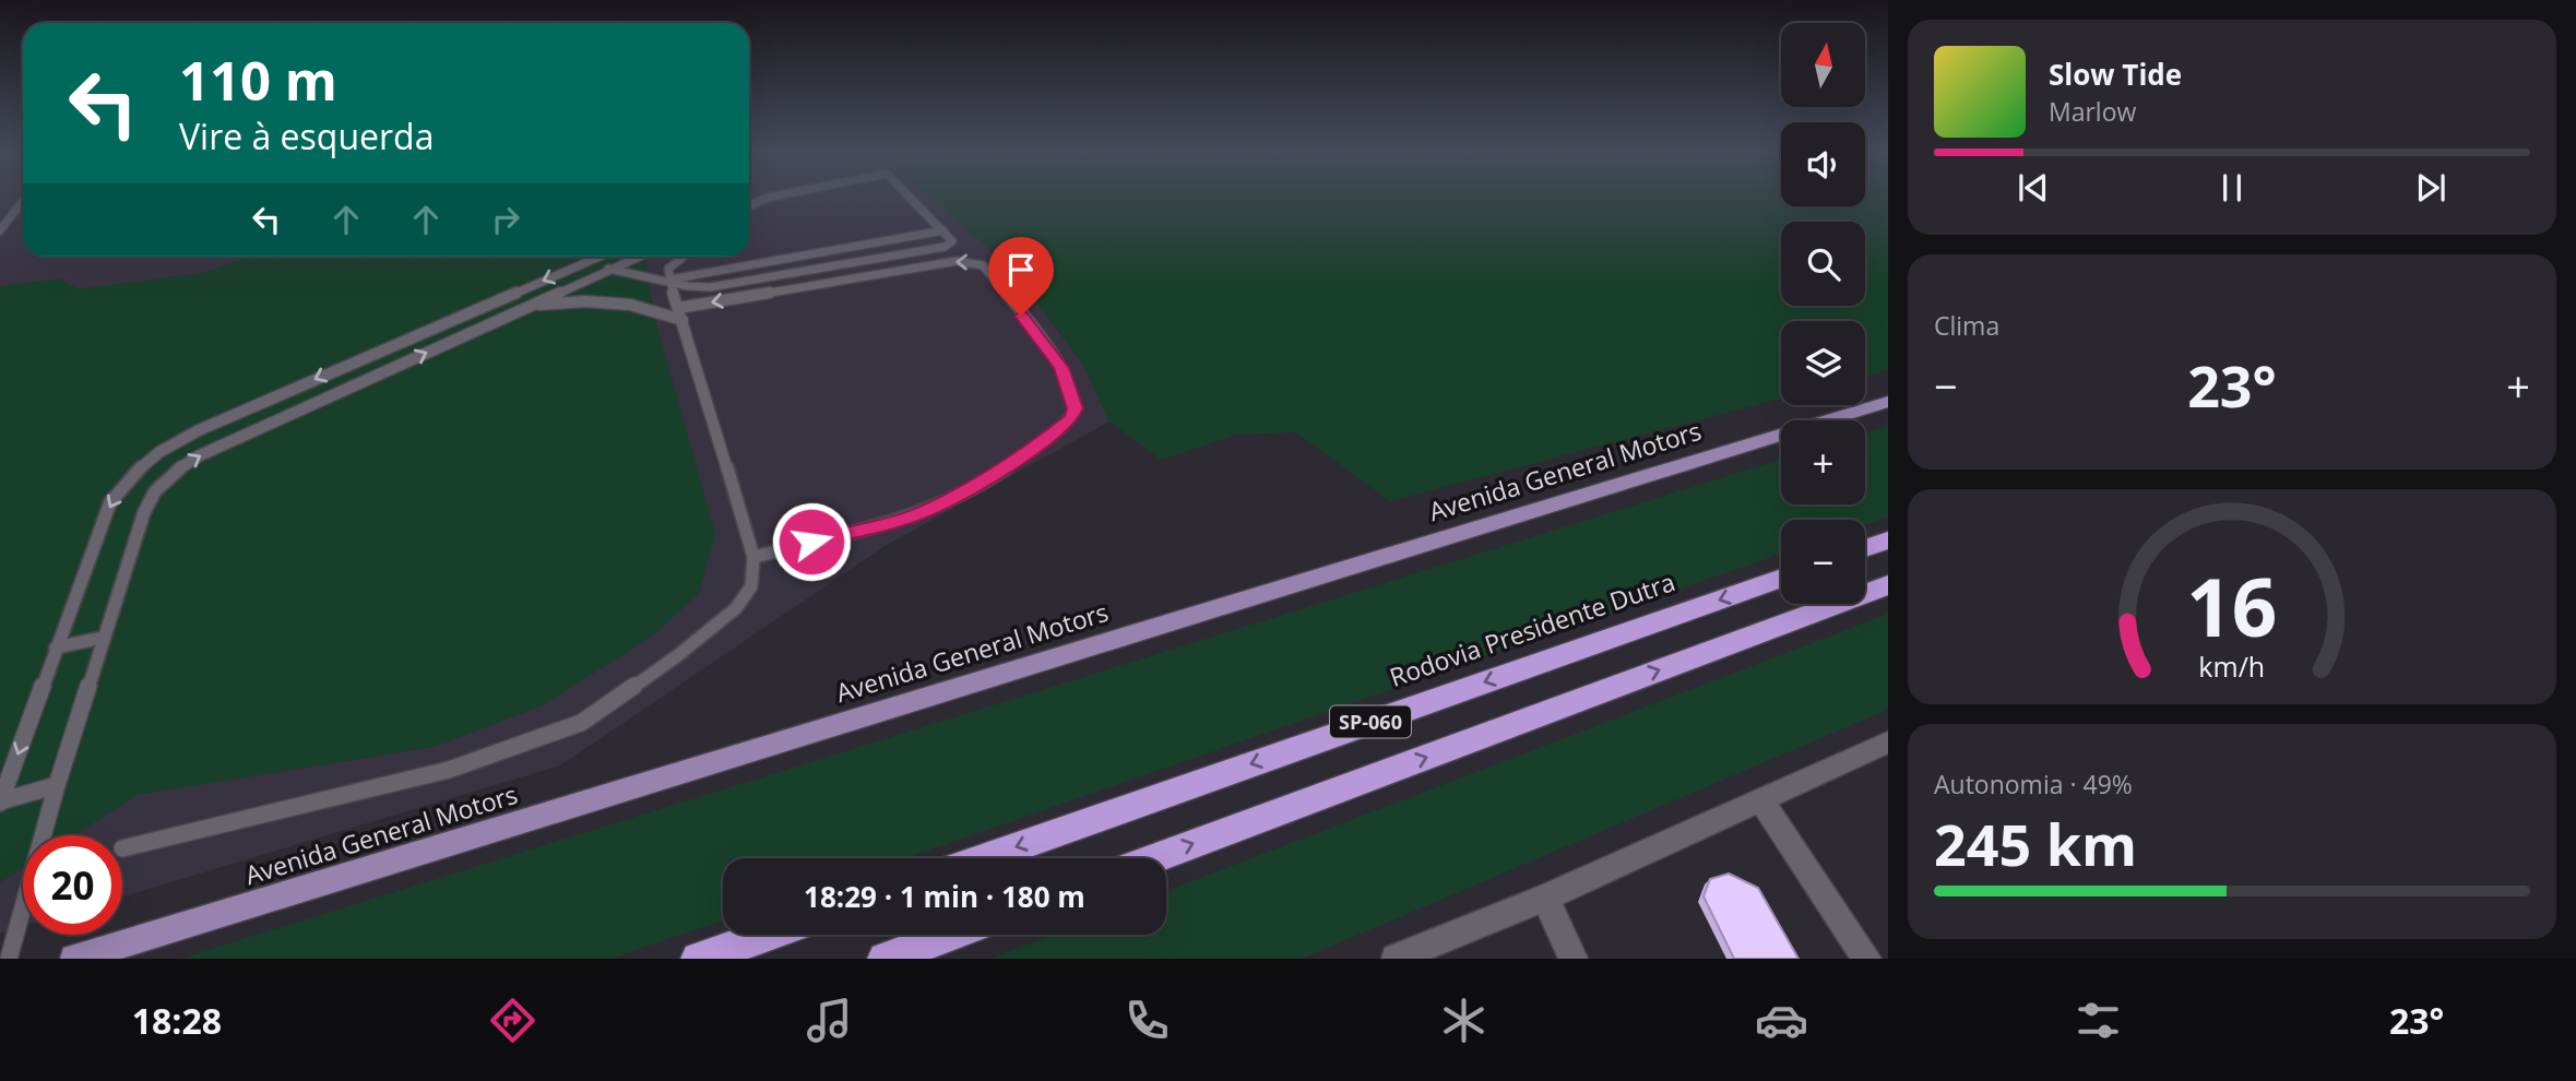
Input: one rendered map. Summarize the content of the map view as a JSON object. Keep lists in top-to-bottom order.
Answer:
{
  "streets": {
    "highway": ["Rodovia Presidente Dutra", "SP-060"],
    "main road": ["Avenida General Motors"]
  },
  "north": "top",
  "page": {
    "map_buttons": ["+", "−"],
    "turn": ["110 m", "Vire à esquerda"],
    "song": ["Slow Tide", "Marlow"],
    "tile": [
      "Clima",
      ["Autonomia · 49%", "245 km"]
    ],
    "heat": ["−", "23°", "+"],
    "limit": "20",
    "trip": "18:29 · 1 min · 180 m",
    "tabs": ["18:28", "23°"],
    "gauge": ["16", "km/h"]
  }
}
